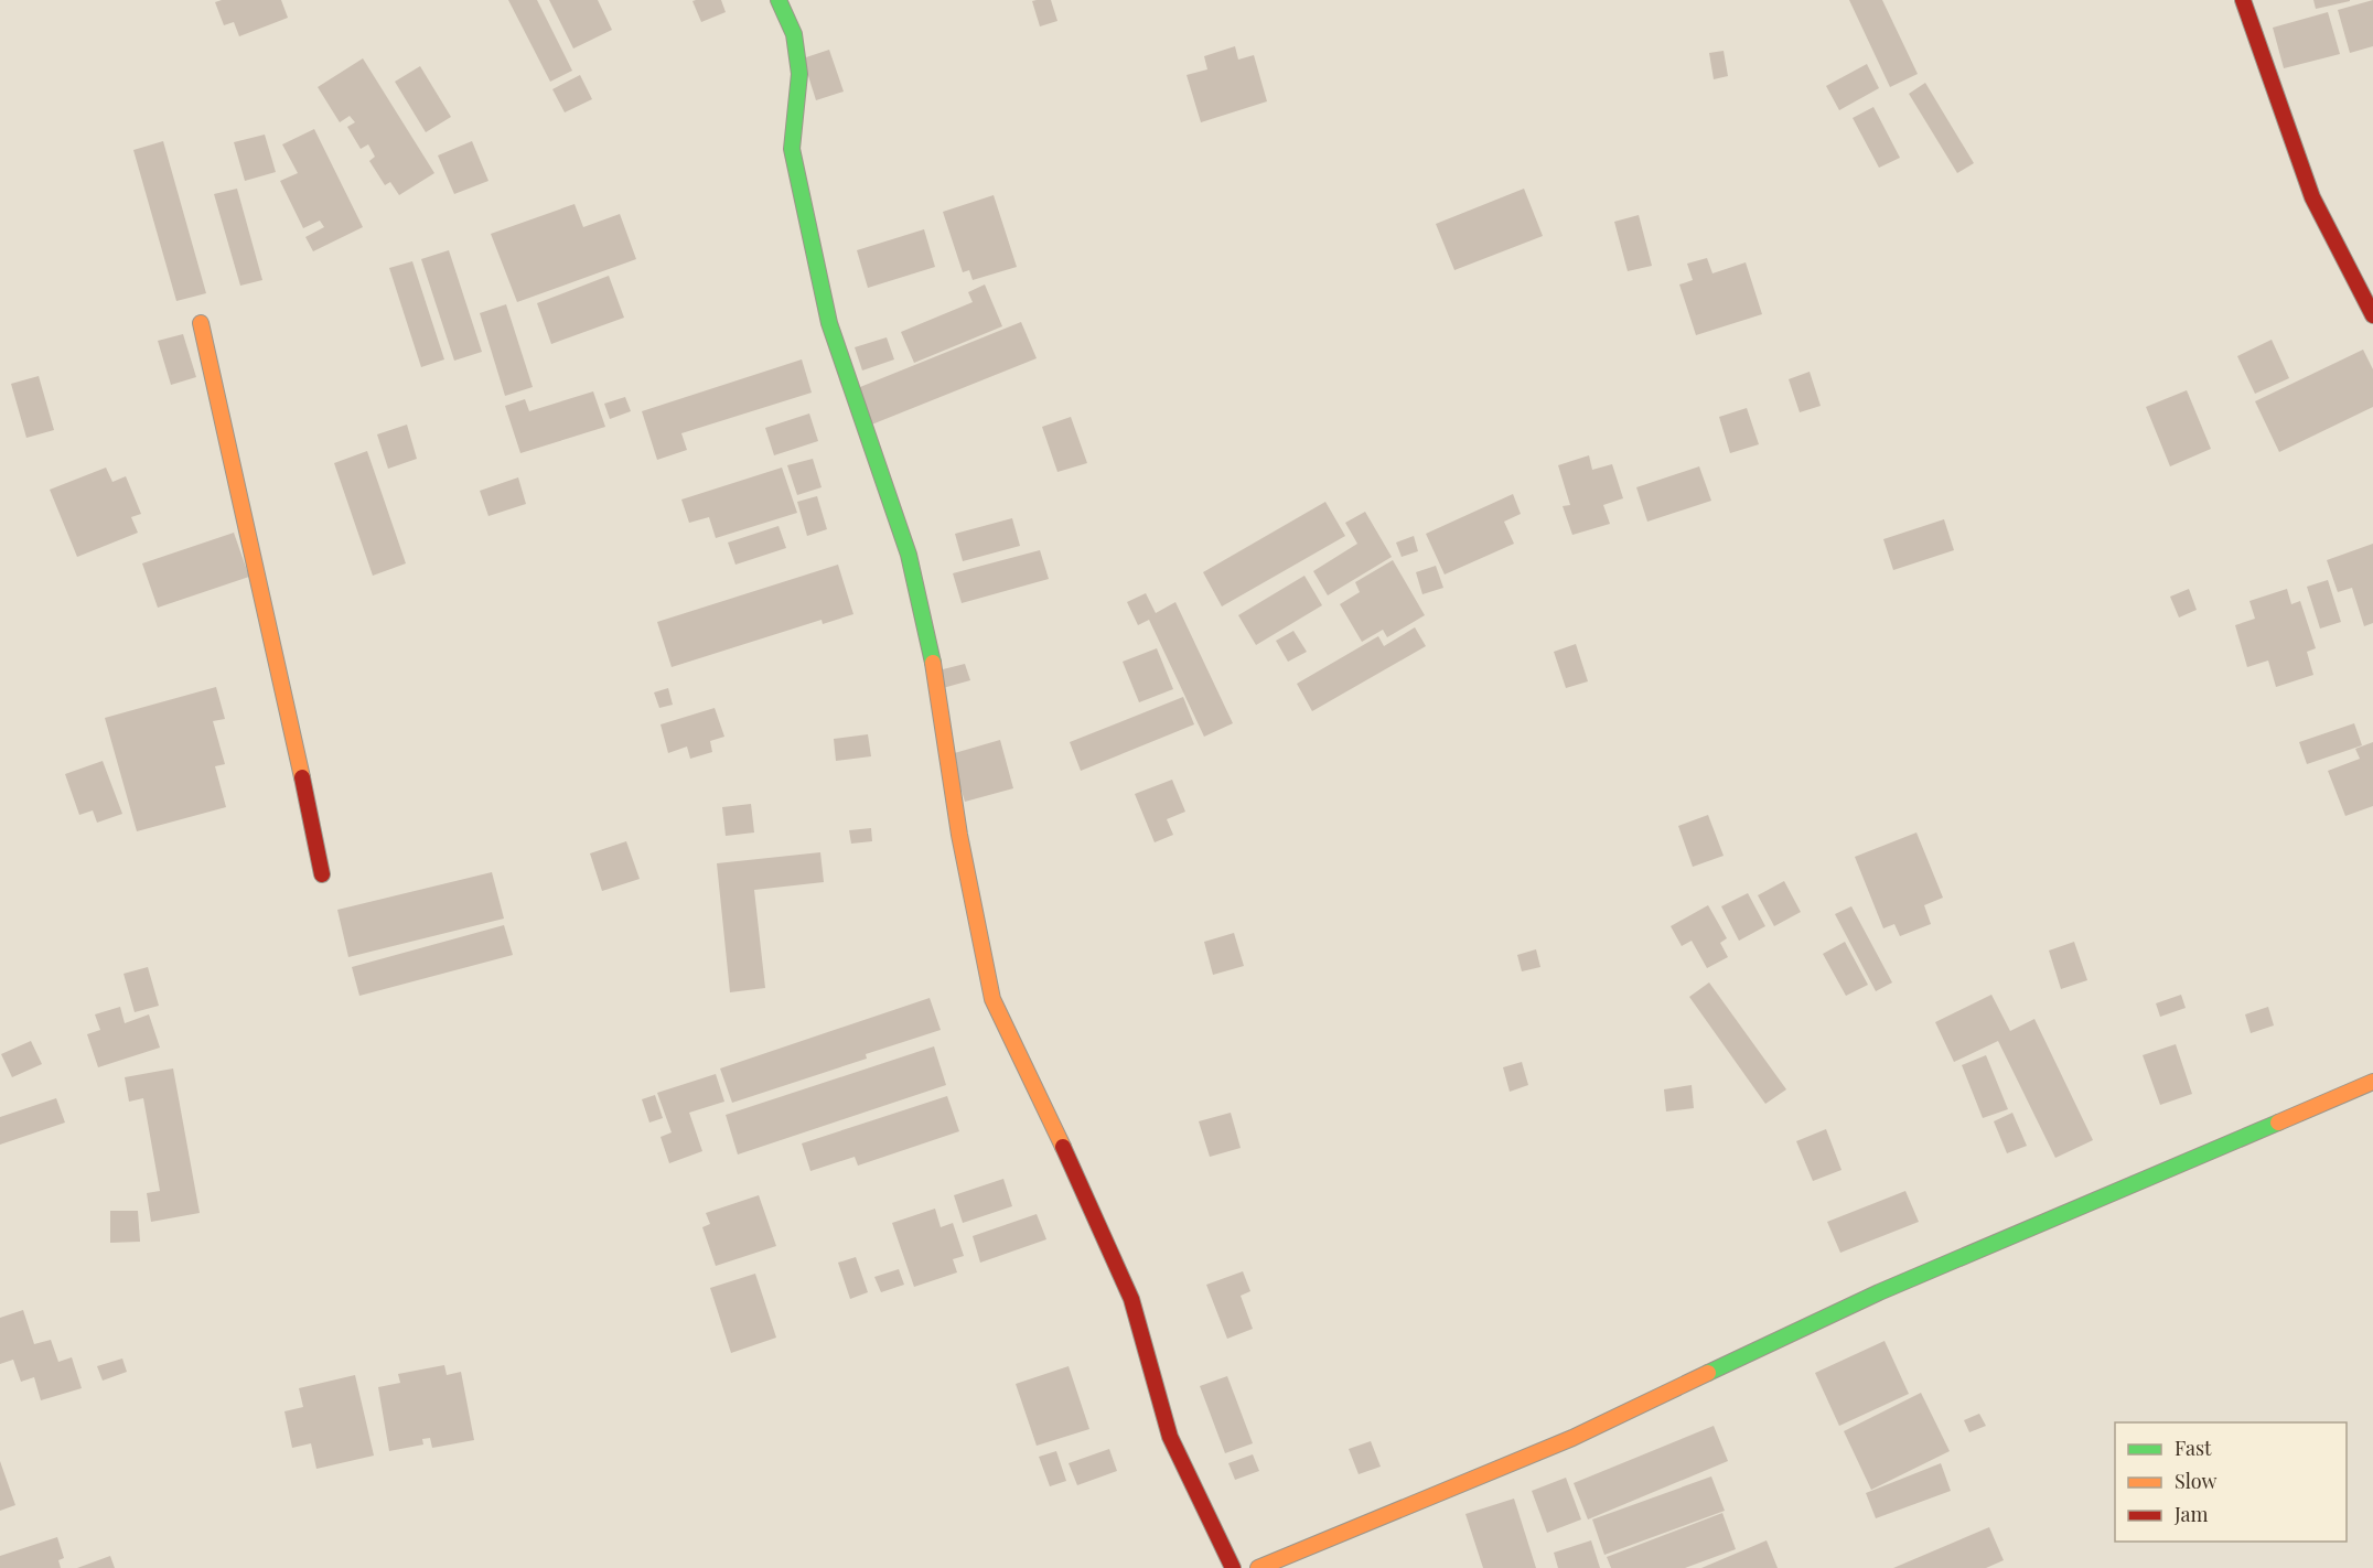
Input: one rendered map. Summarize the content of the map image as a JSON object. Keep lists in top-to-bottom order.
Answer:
{
  "legend": ["Fast", "Slow", "Jam"]
}
